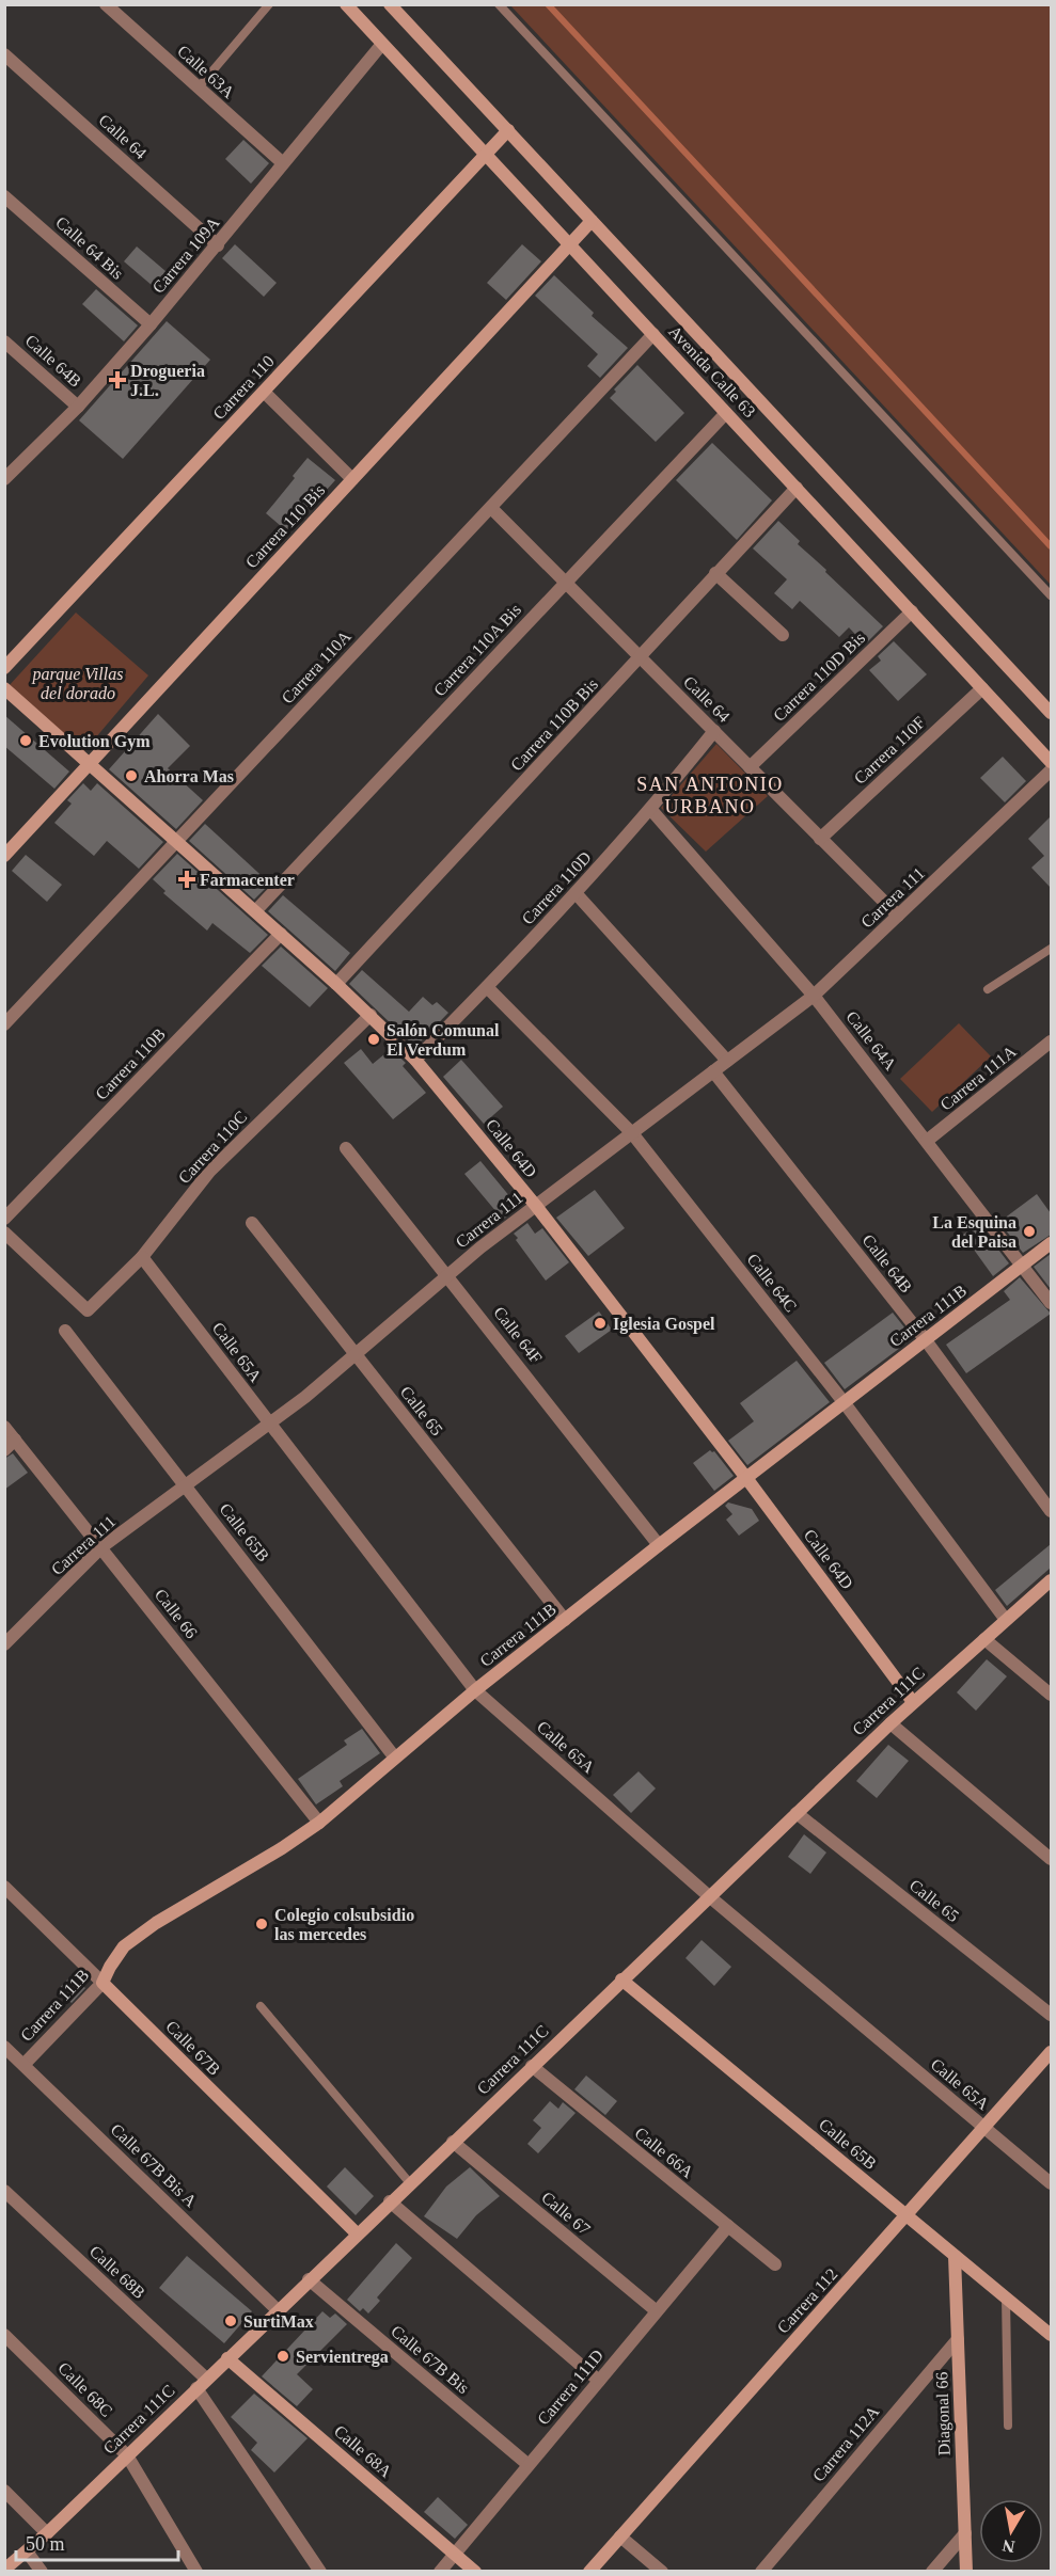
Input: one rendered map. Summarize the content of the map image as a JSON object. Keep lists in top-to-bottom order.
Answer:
{
  "streets": {
    "street": [
      "Calle 63A",
      "Calle 64",
      "Calle 64 Bis",
      "Carrera 109A",
      "Calle 64B",
      "Avenida Calle 63",
      "Carrera 110",
      "Carrera 110 Bis",
      "Carrera 110A Bis",
      "Carrera 110A",
      "Carrera 110D Bis",
      "Carrera 110B Bis",
      "Carrera 110F",
      "Carrera 110D",
      "Carrera 111",
      "Calle 64A",
      "Carrera 110B",
      "Carrera 111A",
      "Carrera 110C",
      "Calle 64D",
      "Calle 64C",
      "Carrera 111B",
      "Calle 64F",
      "Calle 65A",
      "Calle 65",
      "Calle 65B",
      "Calle 66",
      "Carrera 111C",
      "Calle 67B",
      "Calle 66A",
      "Calle 67B Bis A",
      "Calle 67",
      "Calle 68B",
      "Carrera 112",
      "Calle 67B Bis",
      "Carrera 111D",
      "Calle 68C",
      "Diagonal 66",
      "Carrera 112A",
      "Calle 68A"
    ]
  },
  "crossings": [
    ["Calle 63A", "Carrera 109A"],
    ["Calle 64", "Carrera 109A"],
    ["Calle 64", "Carrera 110A Bis"],
    ["Calle 64", "Carrera 110A"],
    ["Calle 64", "Carrera 110D Bis"],
    ["Calle 64", "Carrera 110B Bis"],
    ["Calle 64", "Carrera 110F"],
    ["Calle 64", "Carrera 110D"],
    ["Calle 64", "Carrera 111"],
    ["Calle 64 Bis", "Carrera 109A"],
    ["Carrera 109A", "Calle 64B"],
    ["Carrera 109A", "Avenida Calle 63"],
    ["Calle 64B", "Carrera 111"],
    ["Calle 64B", "Carrera 111B"],
    ["Avenida Calle 63", "Carrera 110"],
    ["Avenida Calle 63", "Carrera 110 Bis"],
    ["Avenida Calle 63", "Carrera 110A Bis"],
    ["Avenida Calle 63", "Carrera 110A"],
    ["Avenida Calle 63", "Carrera 110D Bis"],
    ["Avenida Calle 63", "Carrera 110B Bis"],
    ["Avenida Calle 63", "Carrera 110F"],
    ["Carrera 110 Bis", "Calle 64D"],
    ["Carrera 110A Bis", "Calle 64D"],
    ["Carrera 110A", "Calle 64D"],
    ["Carrera 110B Bis", "Calle 64D"],
    ["Carrera 110D", "Calle 64A"],
    ["Carrera 110D", "Calle 64D"],
    ["Carrera 110D", "Calle 64C"],
    ["Carrera 111", "Calle 64A"],
    ["Carrera 111", "Calle 64D"],
    ["Carrera 111", "Calle 64C"],
    ["Carrera 111", "Calle 64F"],
    ["Carrera 111", "Calle 65A"],
    ["Carrera 111", "Calle 65"],
    ["Carrera 111", "Calle 65B"],
    ["Carrera 111", "Calle 66"],
    ["Calle 64A", "Carrera 111A"],
    ["Calle 64A", "Carrera 111B"],
    ["Carrera 110B", "Calle 64D"],
    ["Carrera 110C", "Calle 64D"],
    ["Carrera 110C", "Calle 65A"],
    ["Calle 64D", "Carrera 111B"],
    ["Calle 64D", "Carrera 111C"],
    ["Calle 64C", "Carrera 111B"],
    ["Calle 64C", "Carrera 111C"],
    ["Carrera 111B", "Calle 64F"],
    ["Carrera 111B", "Calle 65A"],
    ["Carrera 111B", "Calle 65"],
    ["Carrera 111B", "Calle 65B"],
    ["Carrera 111B", "Calle 66"],
    ["Carrera 111B", "Calle 67B"],
    ["Carrera 111B", "Calle 67B Bis A"],
    ["Calle 65A", "Carrera 111C"],
    ["Calle 65A", "Carrera 112"],
    ["Calle 65", "Carrera 111C"],
    ["Calle 65B", "Carrera 111C"],
    ["Calle 65B", "Carrera 112"],
    ["Calle 65B", "Diagonal 66"],
    ["Carrera 111C", "Calle 67B"],
    ["Carrera 111C", "Calle 66A"],
    ["Carrera 111C", "Calle 67B Bis A"],
    ["Carrera 111C", "Calle 67"],
    ["Carrera 111C", "Calle 68B"],
    ["Carrera 111C", "Calle 67B Bis"],
    ["Carrera 111C", "Calle 68C"],
    ["Carrera 111C", "Calle 68A"],
    ["Calle 66A", "Carrera 111D"],
    ["Calle 67", "Carrera 111D"],
    ["Calle 67B Bis", "Carrera 111D"],
    ["Carrera 111D", "Calle 68A"],
    ["Diagonal 66", "Carrera 112A"]
  ],
  "districts": ["SAN ANTONIO URBANO"],
  "parks": ["parque Villas del dorado"],
  "places": {
    "health": ["Drogueria J.L.", "Farmacenter"],
    "other": [
      "Evolution Gym",
      "Ahorra Mas",
      "Salón Comunal El Verdum",
      "La Esquina del Paisa",
      "Iglesia Gospel",
      "Colegio colsubsidio las mercedes",
      "SurtiMax",
      "Servientrega"
    ]
  },
  "scale_bar": "50 m",
  "north": "bottom"
}
